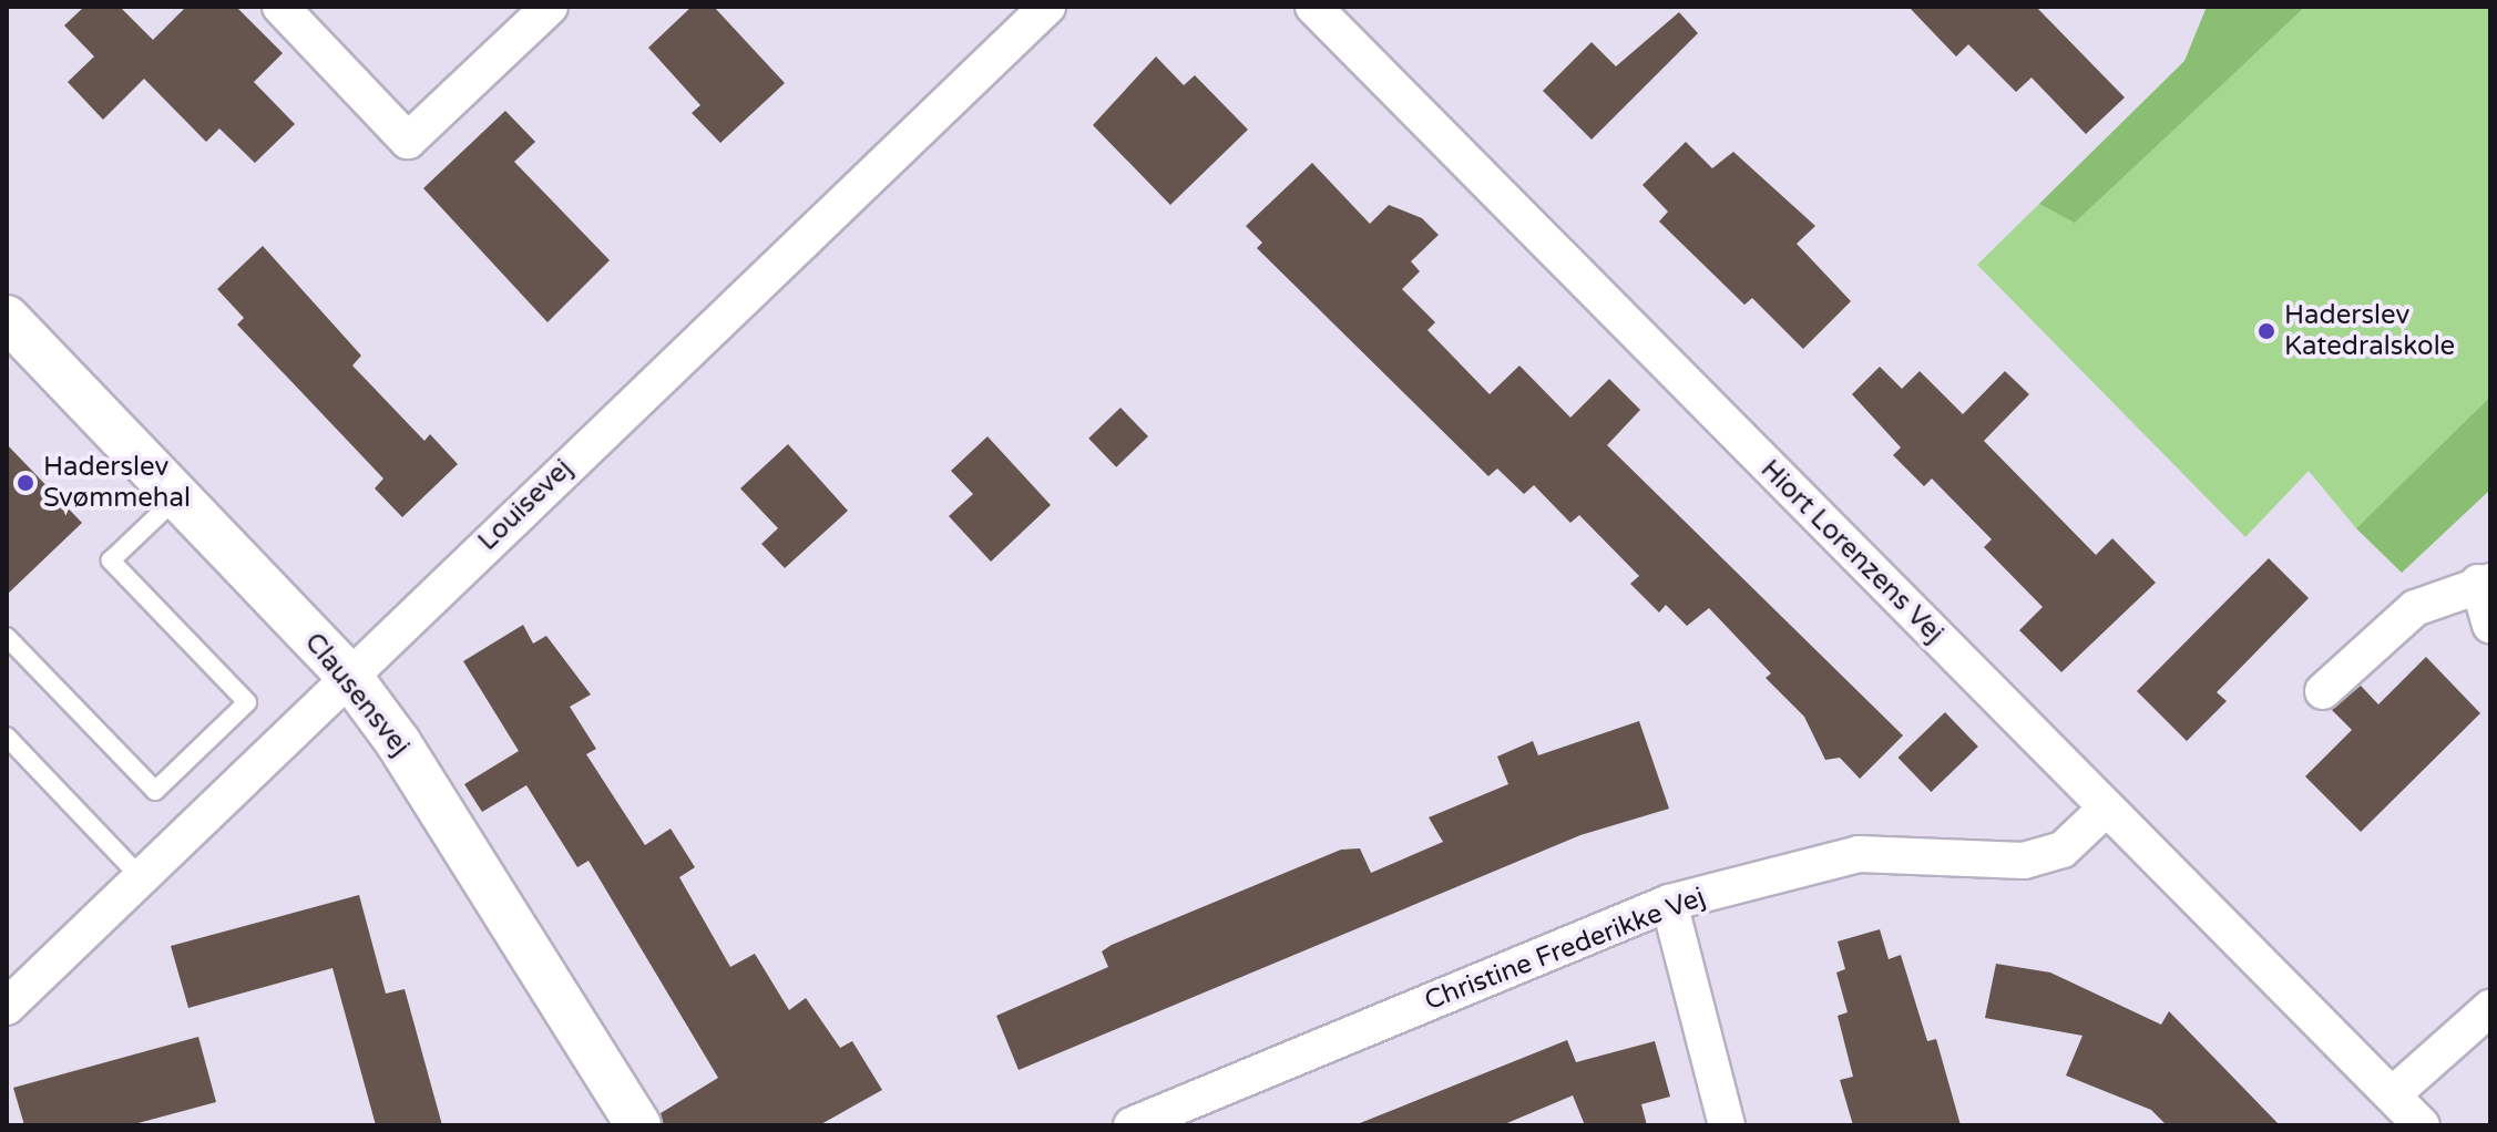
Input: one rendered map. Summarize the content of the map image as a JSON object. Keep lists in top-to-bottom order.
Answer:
{
  "streets": {
    "street": [
      "Louisevej",
      "Hiort Lorenzens Vej",
      "Clausensvej",
      "Christine Frederikke Vej"
    ]
  },
  "crossings": [
    ["Louisevej", "Clausensvej"],
    ["Hiort Lorenzens Vej", "Christine Frederikke Vej"]
  ],
  "places": ["Haderslev Katedralskole", "Haderslev Svømmehal"]
}
